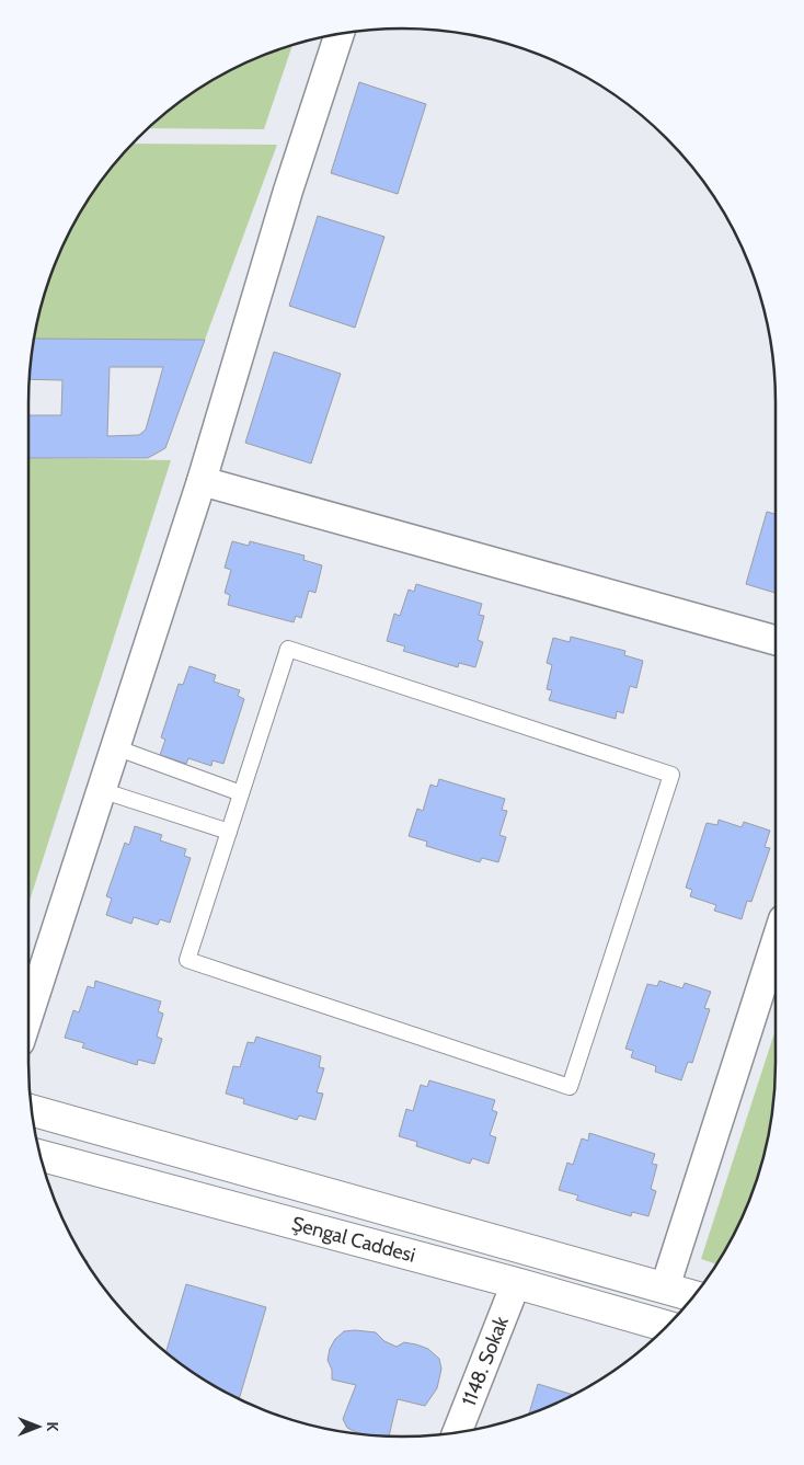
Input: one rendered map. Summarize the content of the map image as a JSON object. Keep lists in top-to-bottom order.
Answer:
{
  "streets": {
    "main road": ["Şengal Caddesi"],
    "street": ["1148. Sokak"]
  },
  "crossings": [
    ["Şengal Caddesi", "1148. Sokak"]
  ],
  "north": "right"
}
